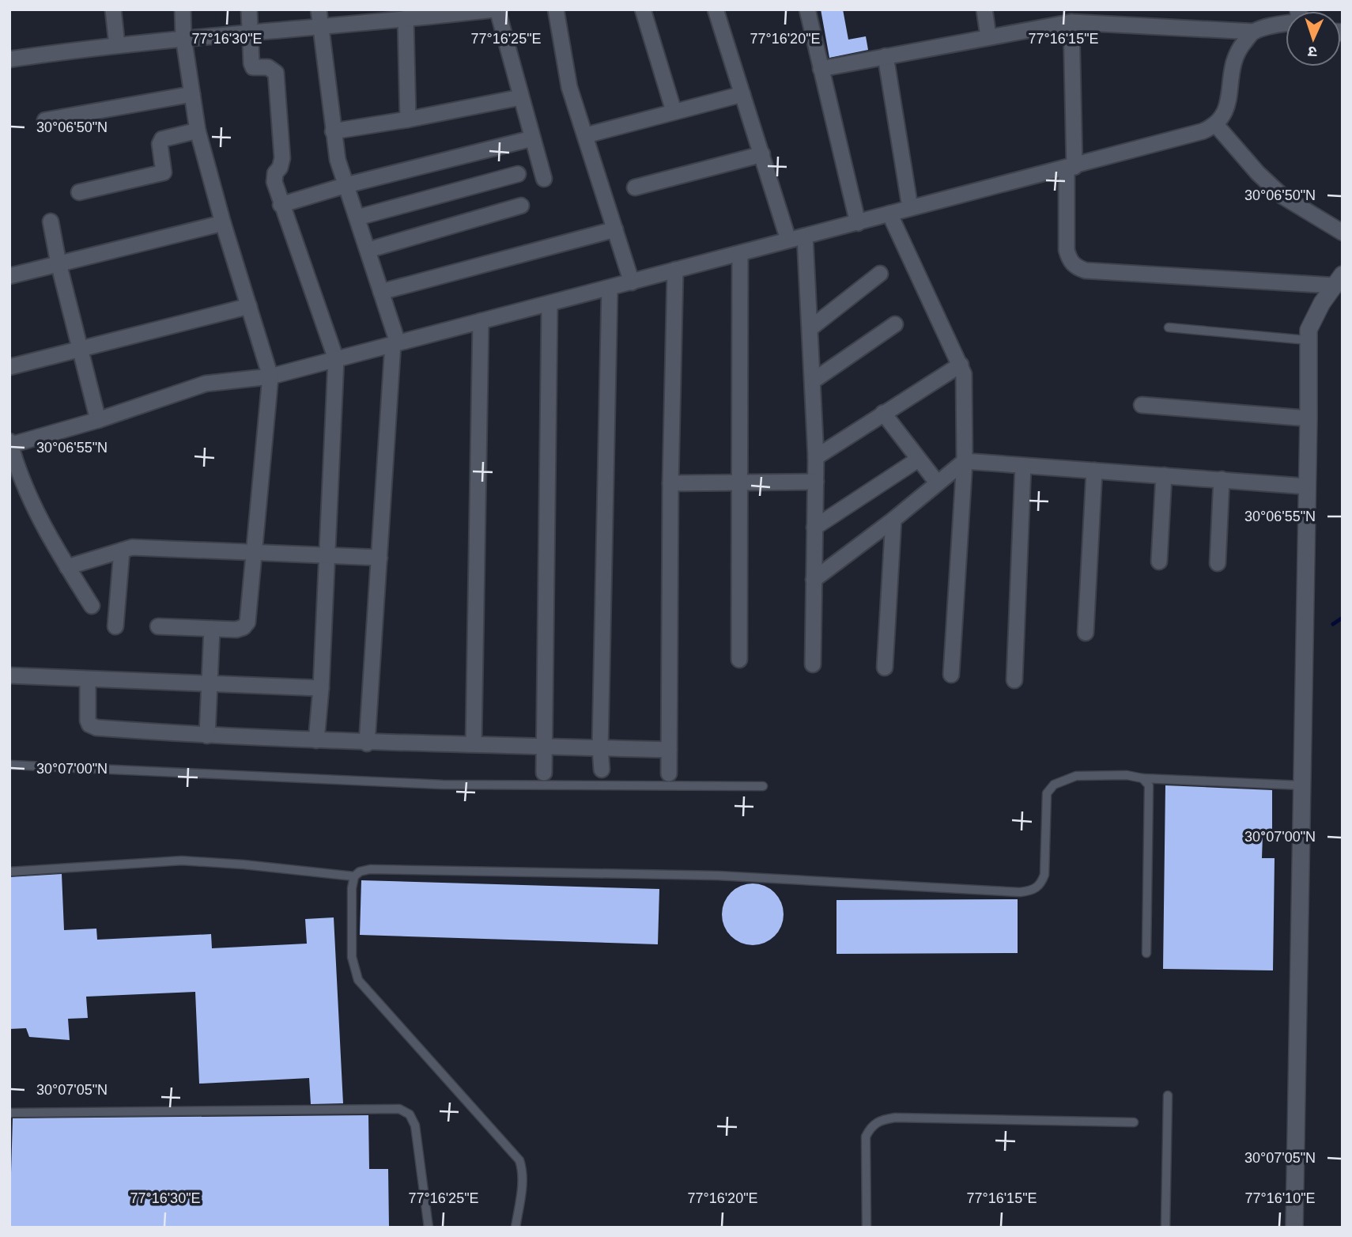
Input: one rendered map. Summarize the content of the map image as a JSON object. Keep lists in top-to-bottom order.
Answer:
{
  "north": "bottom",
  "coordinates": [
    "77°16'30\"E",
    "77°16'25\"E",
    "77°16'20\"E",
    "77°16'15\"E",
    "30°06'50\"N",
    "30°06'55\"N",
    "30°07'00\"N",
    "30°07'05\"N",
    "77°16'10\"E"
  ]
}
